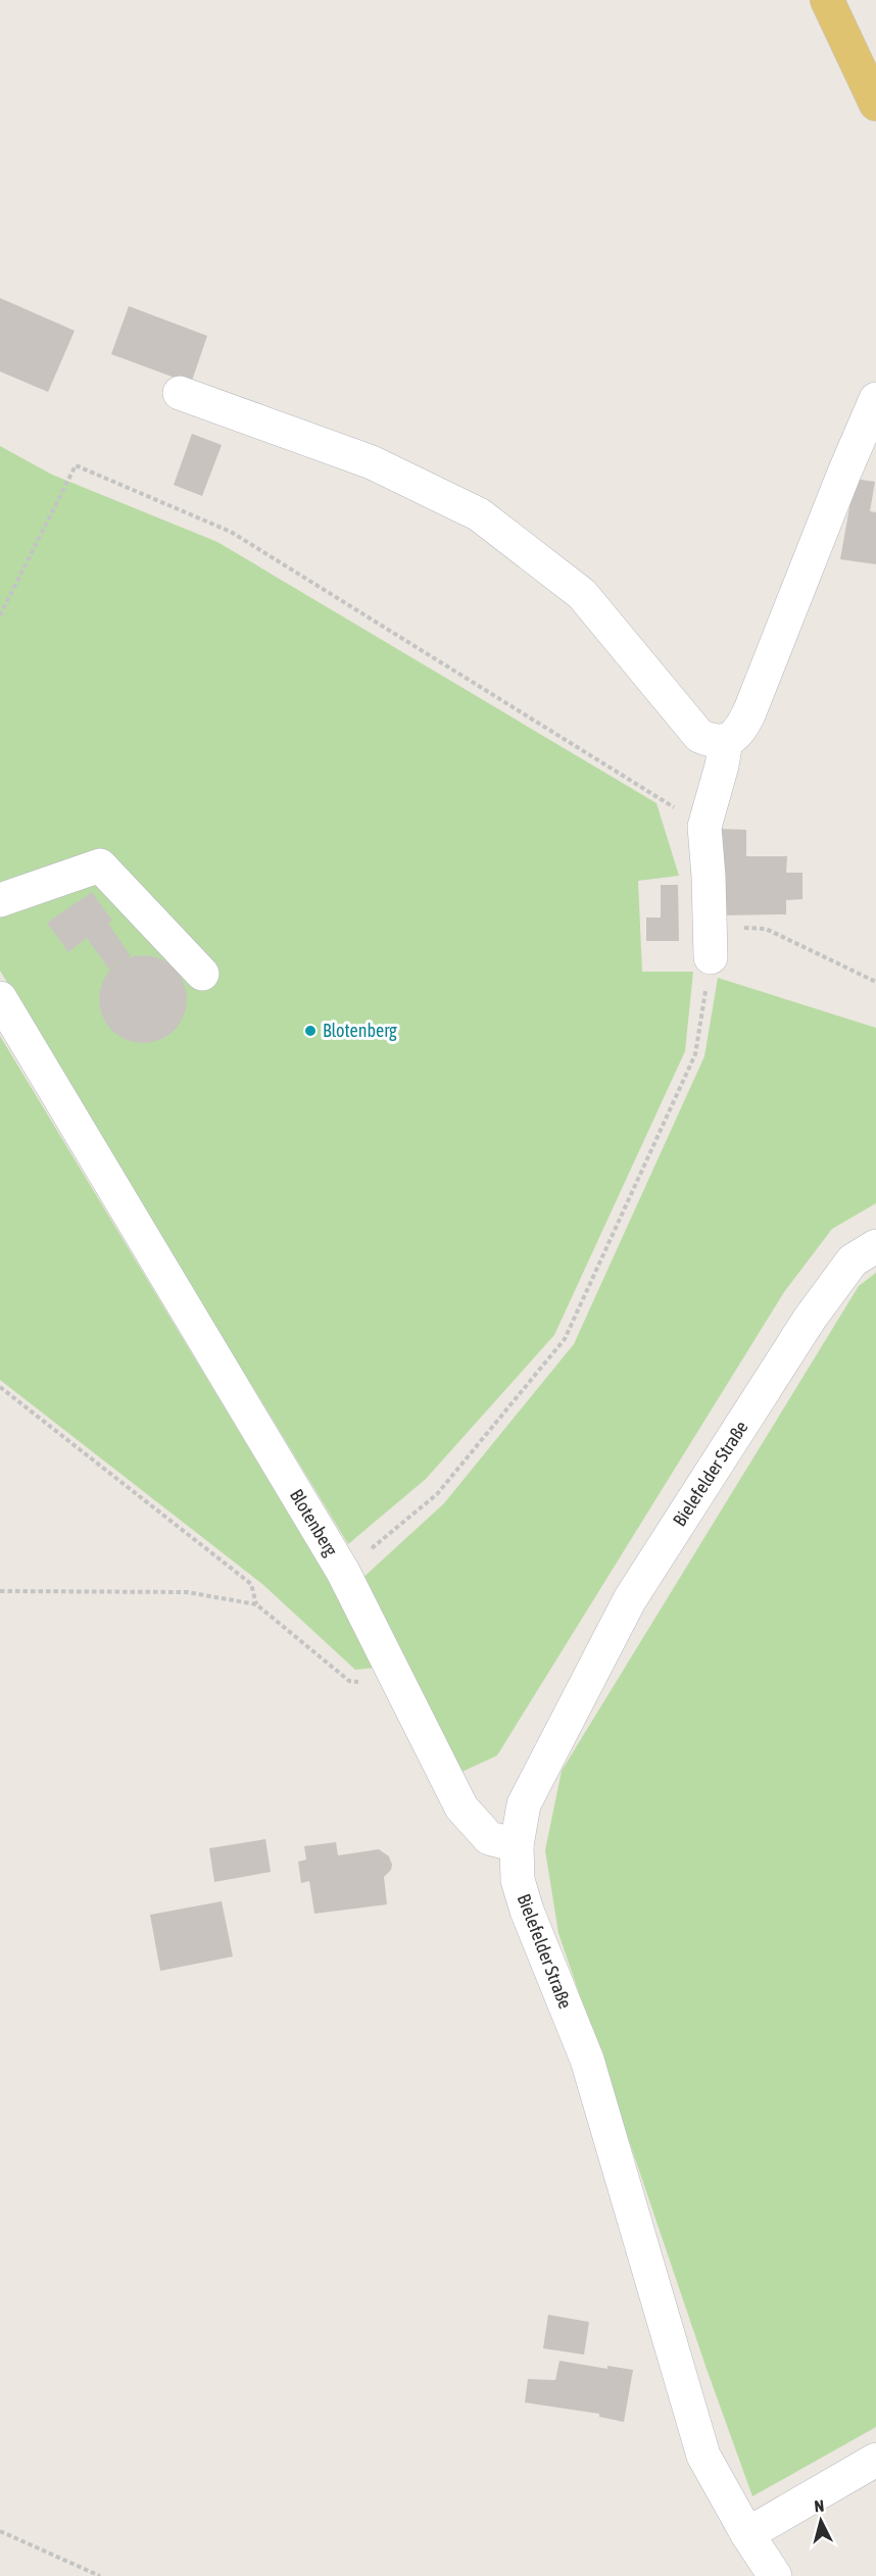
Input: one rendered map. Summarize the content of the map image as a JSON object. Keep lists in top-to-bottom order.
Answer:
{
  "streets": {
    "street": ["Bielefelder Straße", "Blotenberg"]
  },
  "crossings": [
    ["Bielefelder Straße", "Blotenberg"]
  ],
  "places": ["Blotenberg"],
  "north": "top"
}
